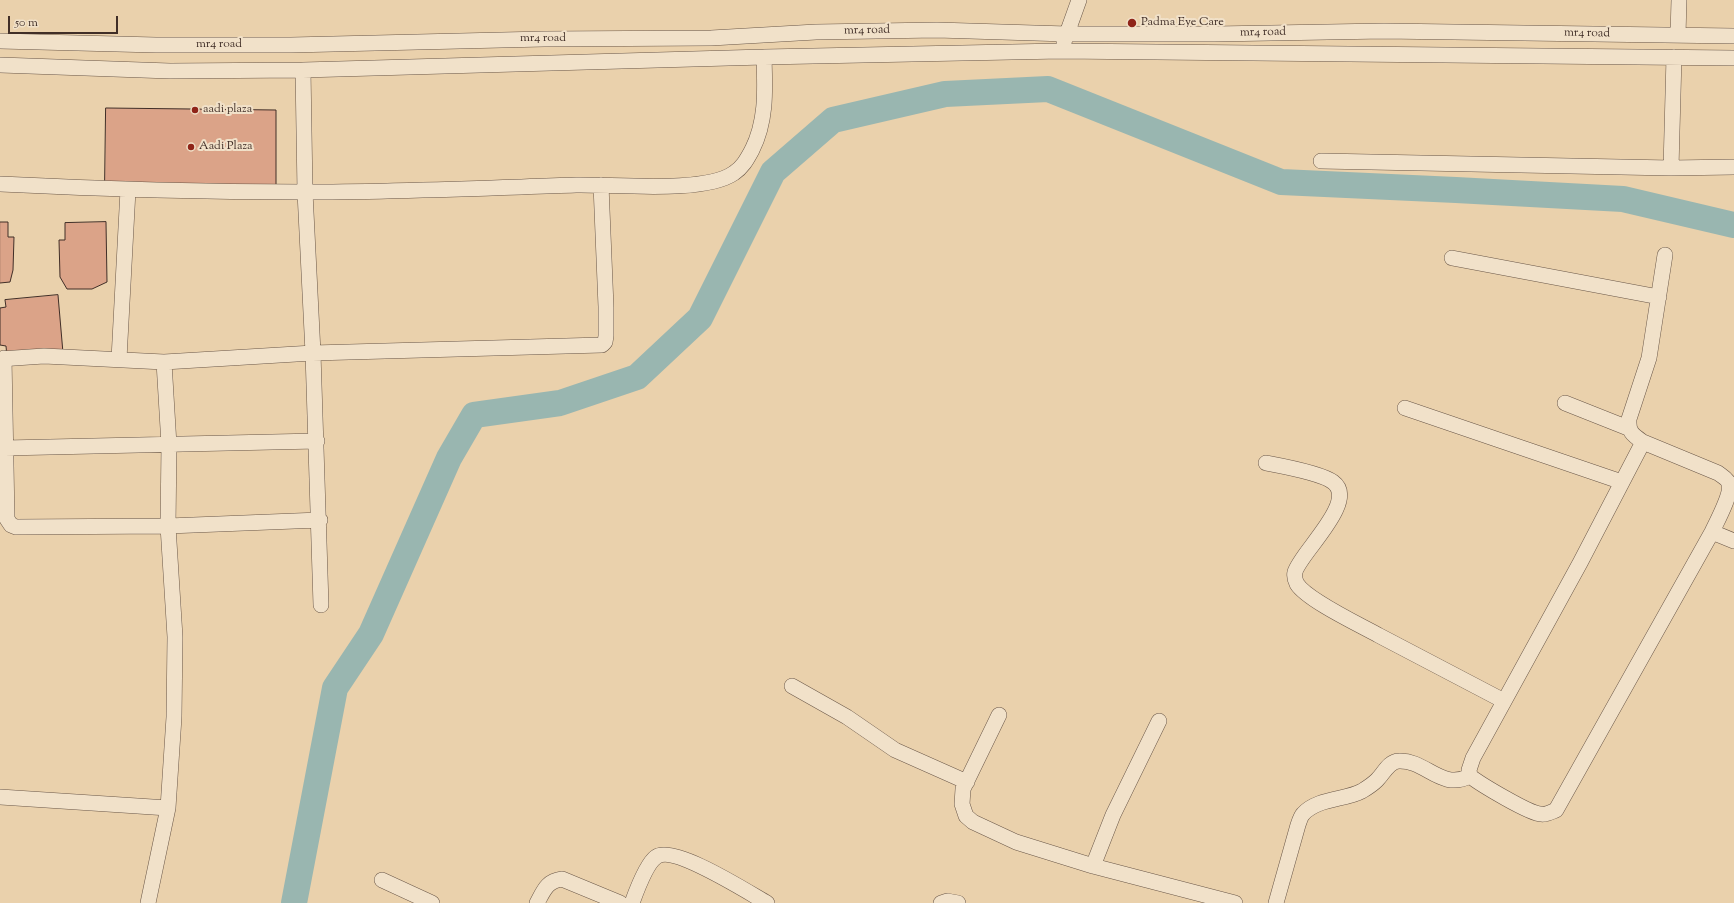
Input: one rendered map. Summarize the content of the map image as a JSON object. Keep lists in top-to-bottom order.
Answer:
{
  "streets": {
    "street": ["mr4 road"]
  },
  "places": ["Padma Eye Care", "aadi plaza", "Aadi Plaza"],
  "scale_bar": "50 m"
}
